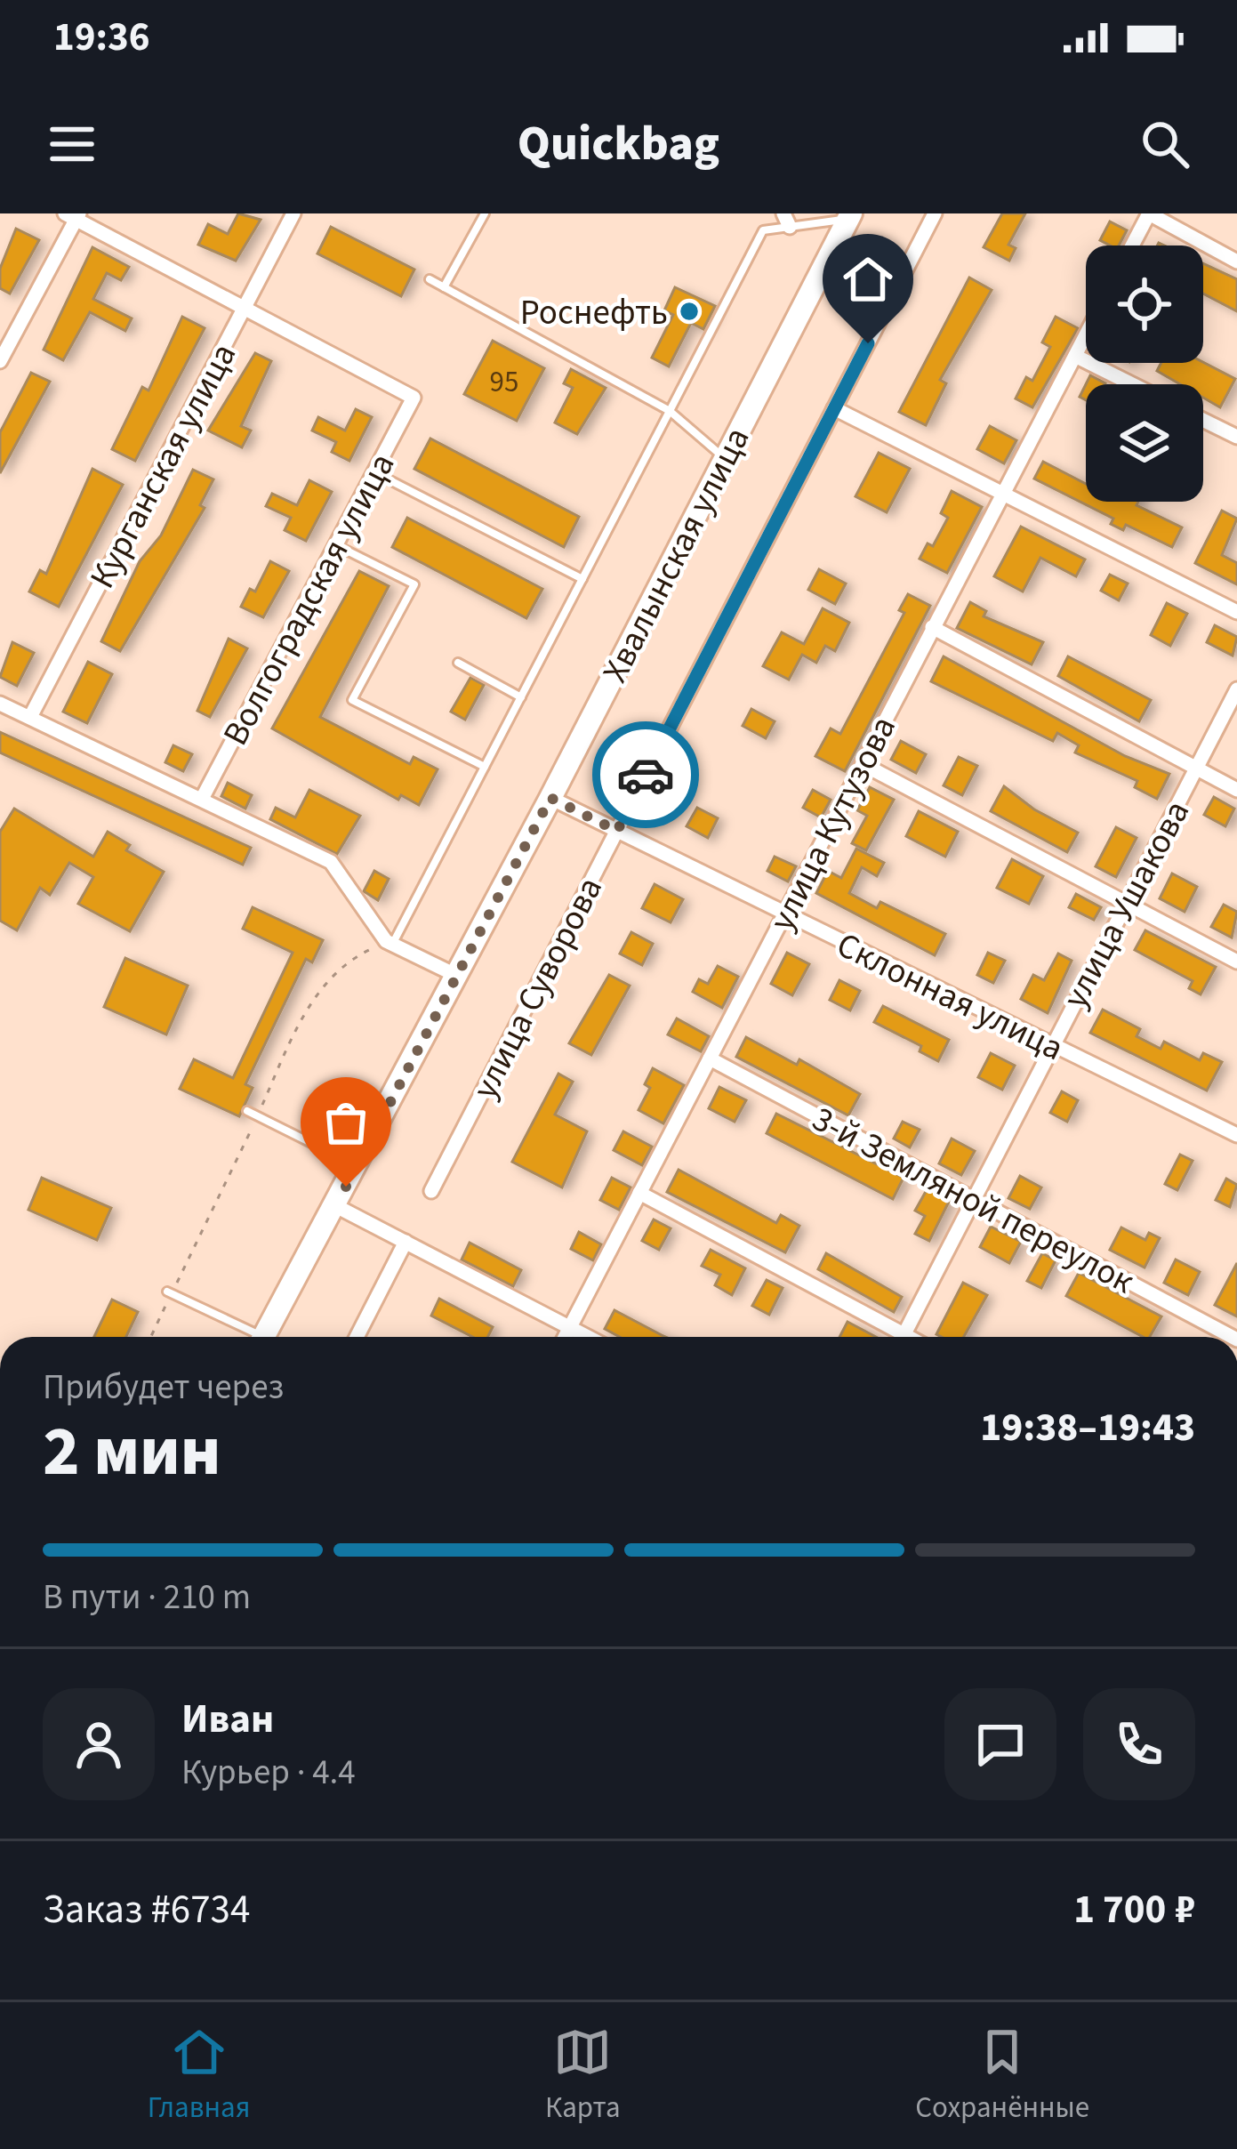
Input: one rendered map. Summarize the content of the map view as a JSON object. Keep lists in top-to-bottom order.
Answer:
{
  "streets": {
    "main road": ["Хвалынская улица"],
    "street": [
      "Курганская улица",
      "Волгоградская улица",
      "улица Кутузова",
      "улица Ушакова",
      "улица Суворова",
      "Склонная улица",
      "3-й Земляной переулок"
    ]
  },
  "crossings": [
    ["Курганская улица", "Волгоградская улица"],
    ["Хвалынская улица", "Склонная улица"],
    ["улица Кутузова", "Склонная улица"],
    ["улица Кутузова", "3-й Земляной переулок"],
    ["улица Ушакова", "Склонная улица"],
    ["улица Ушакова", "3-й Земляной переулок"],
    ["улица Суворова", "Склонная улица"]
  ],
  "places": ["Роснефть"],
  "house_numbers": ["95"],
  "page": {
    "status": "19:36",
    "header": "Quickbag",
    "heading": ["2 мин", "Прибудет через", "19:38–19:43"],
    "panel": [
      "Иван",
      "Курьер · 4.4",
      "Заказ #6734",
      "1 700 ₽"
    ],
    "bar": "В пути · 210 m",
    "tabs": ["Главная", "Карта", "Сохранённые"]
  }
}
